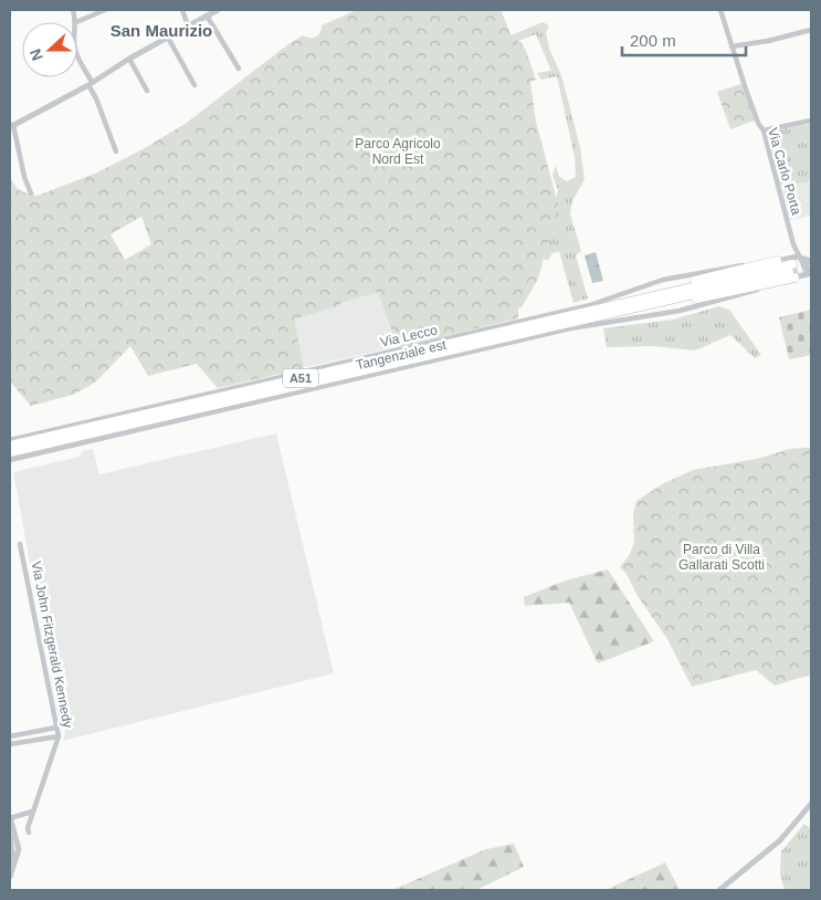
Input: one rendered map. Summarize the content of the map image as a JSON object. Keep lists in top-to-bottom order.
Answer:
{
  "streets": {
    "highway": ["Tangenziale est", "A51"],
    "street": ["Via Carlo Porta", "Via Lecco", "Via John Fitzgerald Kennedy"]
  },
  "crossings": [
    ["Via Carlo Porta", "Via Lecco"]
  ],
  "districts": ["San Maurizio"],
  "parks": ["Parco Agricolo Nord Est", "Parco di Villa Gallarati Scotti"],
  "scale_bar": "200 m",
  "north": "left"
}
